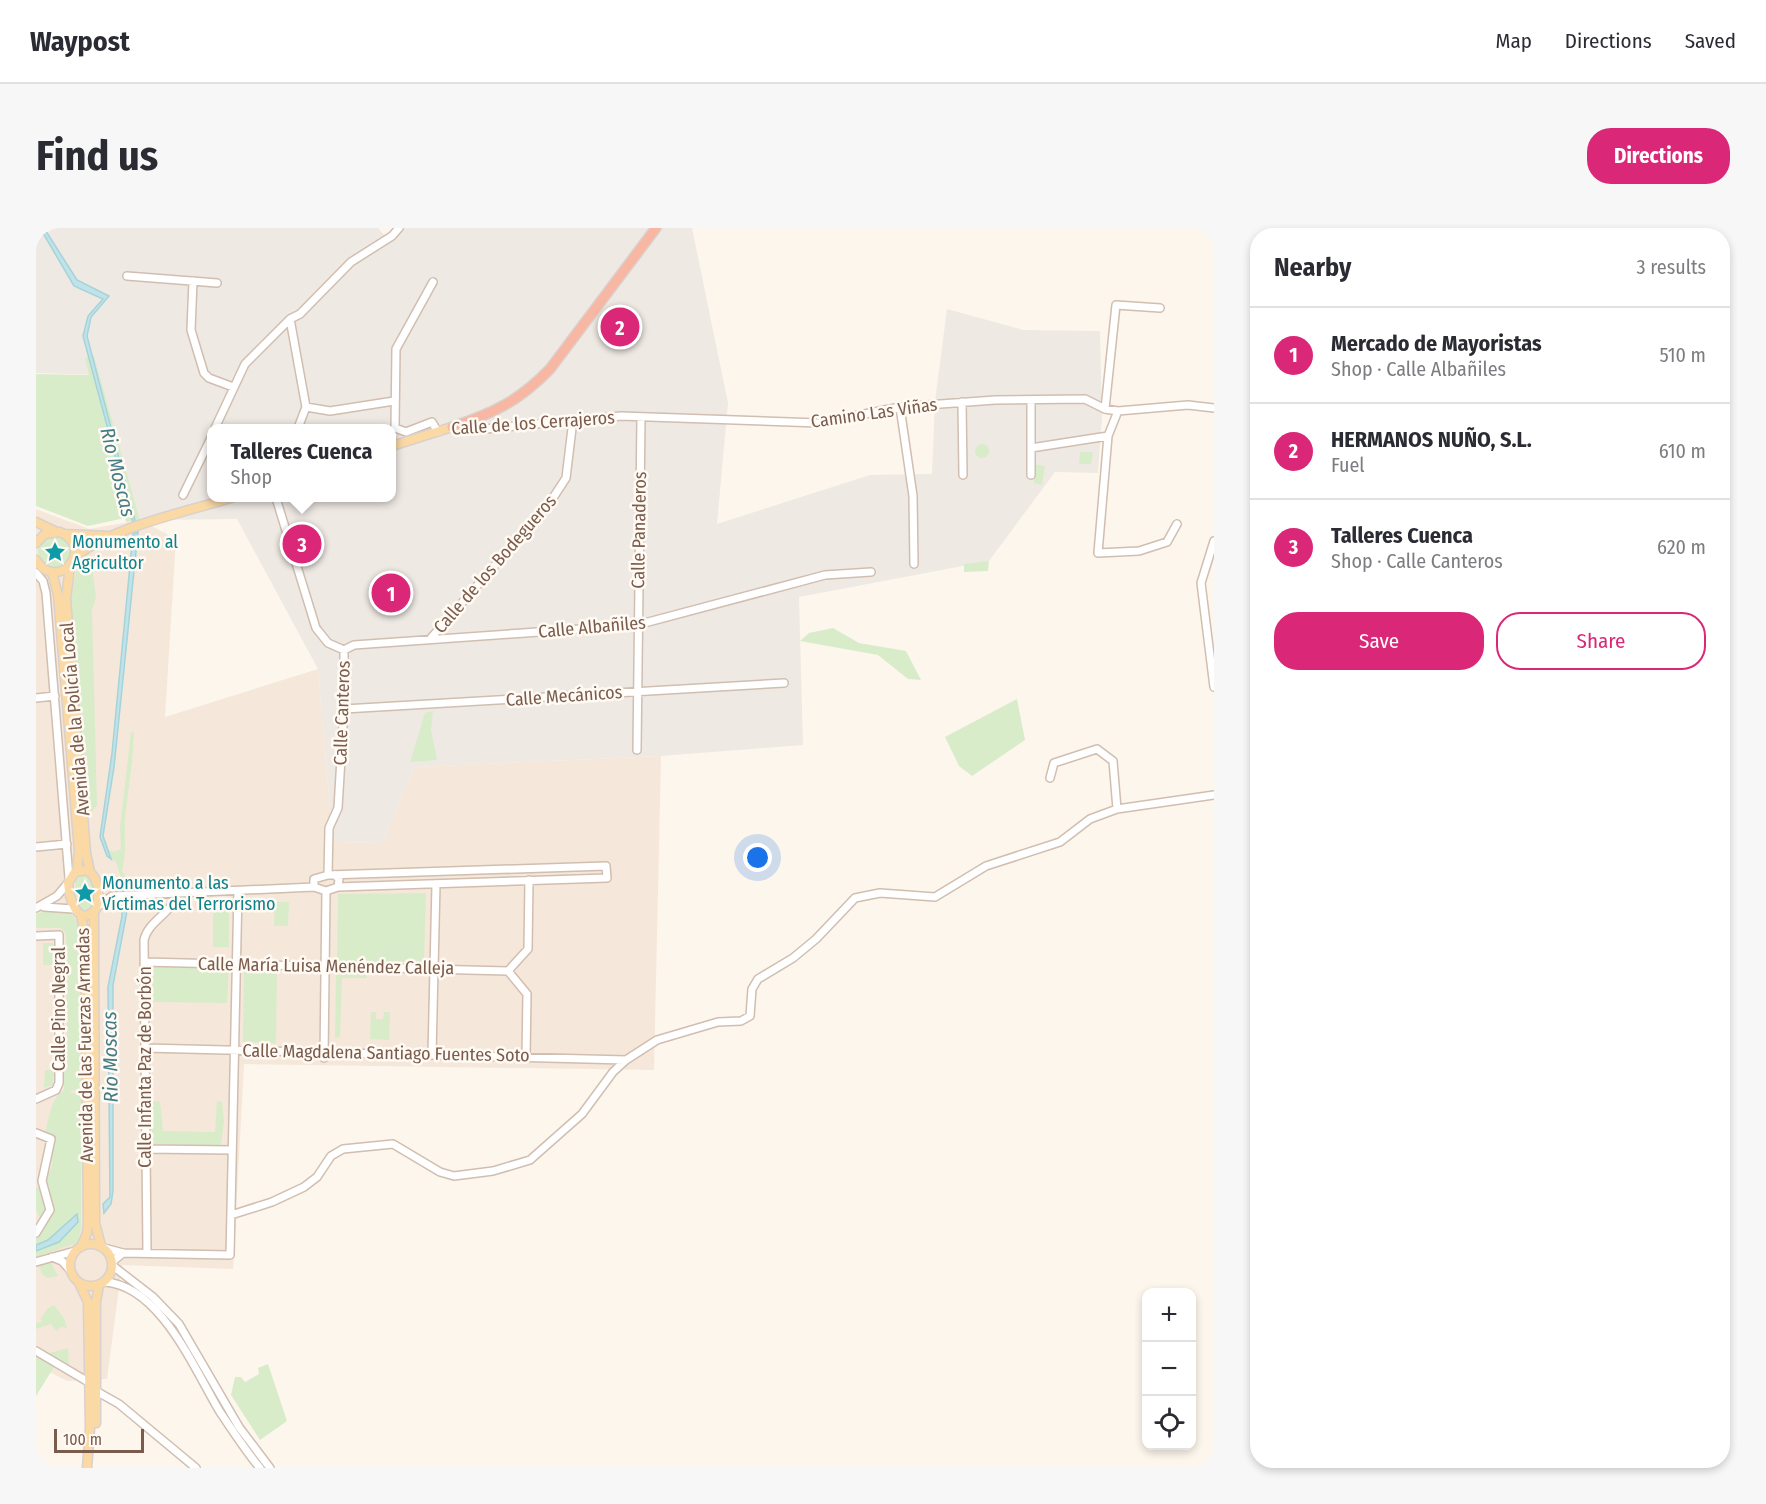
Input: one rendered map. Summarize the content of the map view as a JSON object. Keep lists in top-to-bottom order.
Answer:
{
  "streets": {
    "main road": ["Calle de los Cerrajeros", "Avenida de la Policía Local", "Avenida de las Fuerzas Armadas"],
    "street": [
      "Camino Las Viñas",
      "Calle Panaderos",
      "Calle de los Bodegueros",
      "Calle Albañiles",
      "Calle Mecánicos",
      "Calle Canteros",
      "Calle María Luisa Menéndez Calleja",
      "Calle Pino Negral",
      "Calle Magdalena Santiago Fuentes Soto",
      "Calle Infanta Paz de Borbón"
    ]
  },
  "crossings": [
    ["Camino Las Viñas", "Calle de los Cerrajeros"],
    ["Camino Las Viñas", "Calle Panaderos"],
    ["Calle de los Cerrajeros", "Calle Panaderos"],
    ["Calle de los Cerrajeros", "Calle de los Bodegueros"],
    ["Calle Panaderos", "Calle Albañiles"],
    ["Calle Panaderos", "Calle Mecánicos"],
    ["Calle de los Bodegueros", "Calle Albañiles"],
    ["Calle Albañiles", "Calle Canteros"],
    ["Calle Mecánicos", "Calle Canteros"],
    ["Avenida de la Policía Local", "Avenida de las Fuerzas Armadas"],
    ["Calle María Luisa Menéndez Calleja", "Calle Infanta Paz de Borbón"],
    ["Calle Magdalena Santiago Fuentes Soto", "Calle Infanta Paz de Borbón"]
  ],
  "water": ["Rio Moscas"],
  "places": {
    "place": ["Monumento al Agricultor", "Monumento a las Víctimas del Terrorismo"]
  },
  "scale_bar": "100 m",
  "page": {
    "header": "Waypost",
    "nav": ["Map", "Directions", "Saved"],
    "buttons": [
      "Directions",
      ["Save", "Share"]
    ],
    "title": "Find us",
    "heading": ["Nearby", "3 results"],
    "pins": ["2", "3", "1"],
    "list": [
      {
        "mark": "1",
        "name": "Mercado de Mayoristas",
        "note": "Shop · Calle Albañiles",
        "value": "510 m"
      },
      {
        "mark": "2",
        "name": "HERMANOS NUÑO, S.L.",
        "note": "Fuel",
        "value": "610 m"
      },
      {
        "mark": "3",
        "name": "Talleres Cuenca",
        "note": "Shop · Calle Canteros",
        "value": "620 m"
      }
    ],
    "popup": ["Talleres Cuenca", "Shop"],
    "map_buttons": ["+", "−"],
    "scale": "100 m"
  }
}
